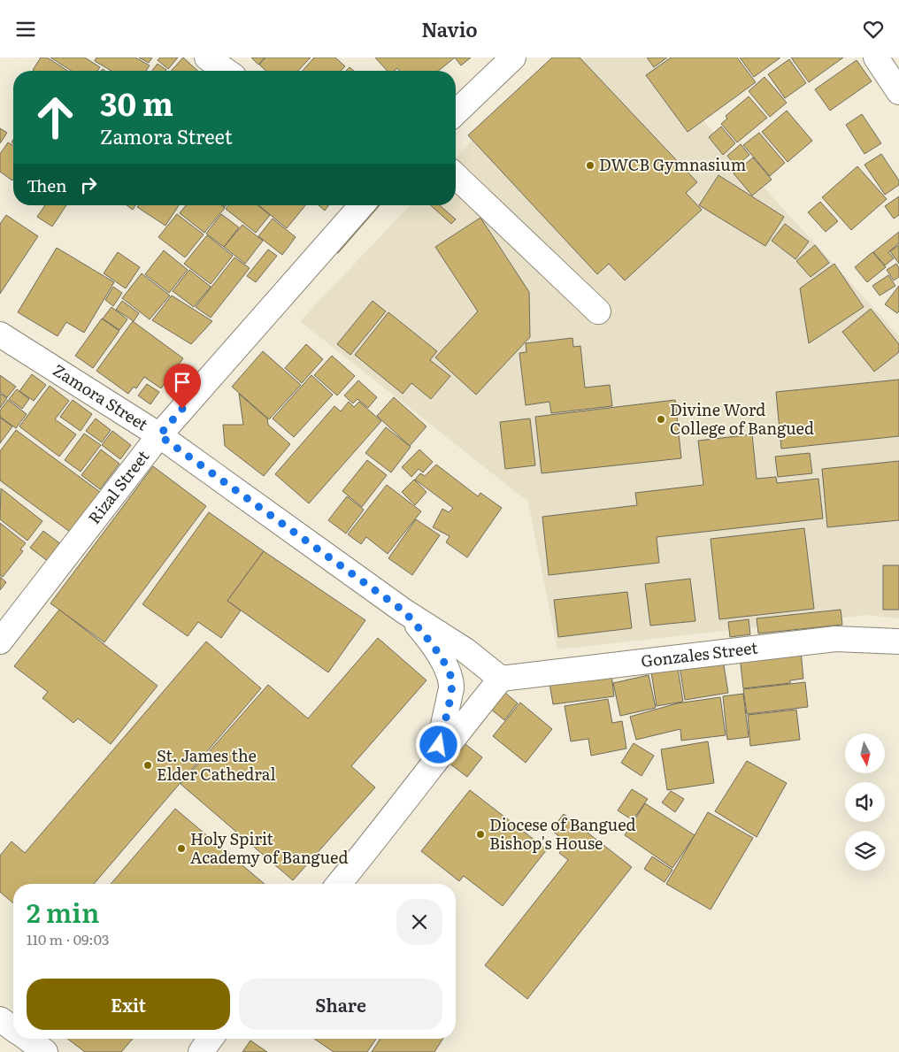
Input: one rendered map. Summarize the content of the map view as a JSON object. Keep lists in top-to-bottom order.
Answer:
{
  "streets": {
    "street": ["Zamora Street", "Rizal Street", "Gonzales Street"]
  },
  "crossings": [
    ["Zamora Street", "Rizal Street"],
    ["Zamora Street", "Gonzales Street"]
  ],
  "places": [
    "DWCB Gymnasium",
    "Divine Word College of Bangued",
    "St. James the Elder Cathedral",
    "Diocese of Bangued Bishop's House",
    "Holy Spirit Academy of Bangued"
  ],
  "north": "bottom",
  "page": {
    "header": "Navio",
    "turn": ["30 m", "Zamora Street"],
    "then": "Then",
    "heading": ["2 min", "110 m · 09:03"],
    "buttons": ["Exit", "Share"]
  }
}
